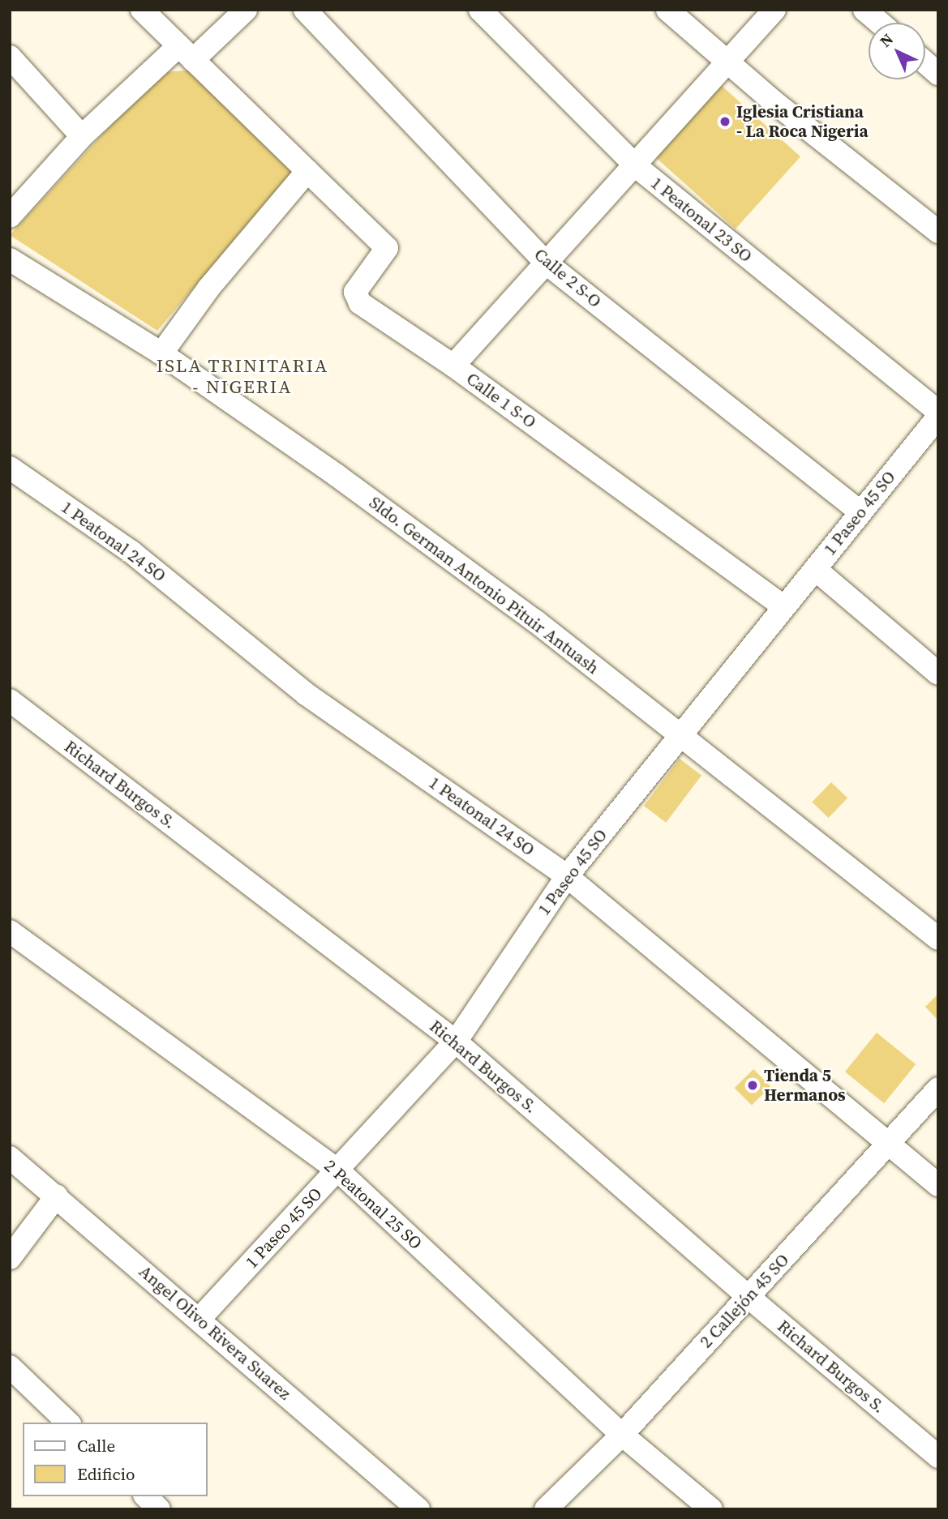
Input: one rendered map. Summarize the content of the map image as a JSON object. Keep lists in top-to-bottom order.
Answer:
{
  "streets": {
    "street": [
      "1 Peatonal 23 SO",
      "Calle 2 S-O",
      "Calle 1 S-O",
      "1 Paseo 45 SO",
      "1 Peatonal 24 SO",
      "Sldo. German Antonio Pituir Antuash",
      "Richard Burgos S.",
      "2 Peatonal 25 SO",
      "2 Callejón 45 SO",
      "Angel Olivo Rivera Suarez"
    ]
  },
  "crossings": [
    ["Calle 2 S-O", "1 Paseo 45 SO"],
    ["Calle 1 S-O", "1 Paseo 45 SO"],
    ["1 Paseo 45 SO", "1 Peatonal 24 SO"],
    ["1 Paseo 45 SO", "Sldo. German Antonio Pituir Antuash"],
    ["1 Paseo 45 SO", "Richard Burgos S."],
    ["1 Paseo 45 SO", "2 Peatonal 25 SO"],
    ["1 Paseo 45 SO", "Angel Olivo Rivera Suarez"],
    ["1 Peatonal 24 SO", "2 Callejón 45 SO"],
    ["Richard Burgos S.", "2 Callejón 45 SO"],
    ["2 Peatonal 25 SO", "2 Callejón 45 SO"]
  ],
  "districts": ["ISLA TRINITARIA - NIGERIA"],
  "places": ["Iglesia Cristiana - La Roca Nigeria", "Tienda 5 Hermanos"],
  "legend": ["Calle", "Edificio"],
  "north": "top left"
}
